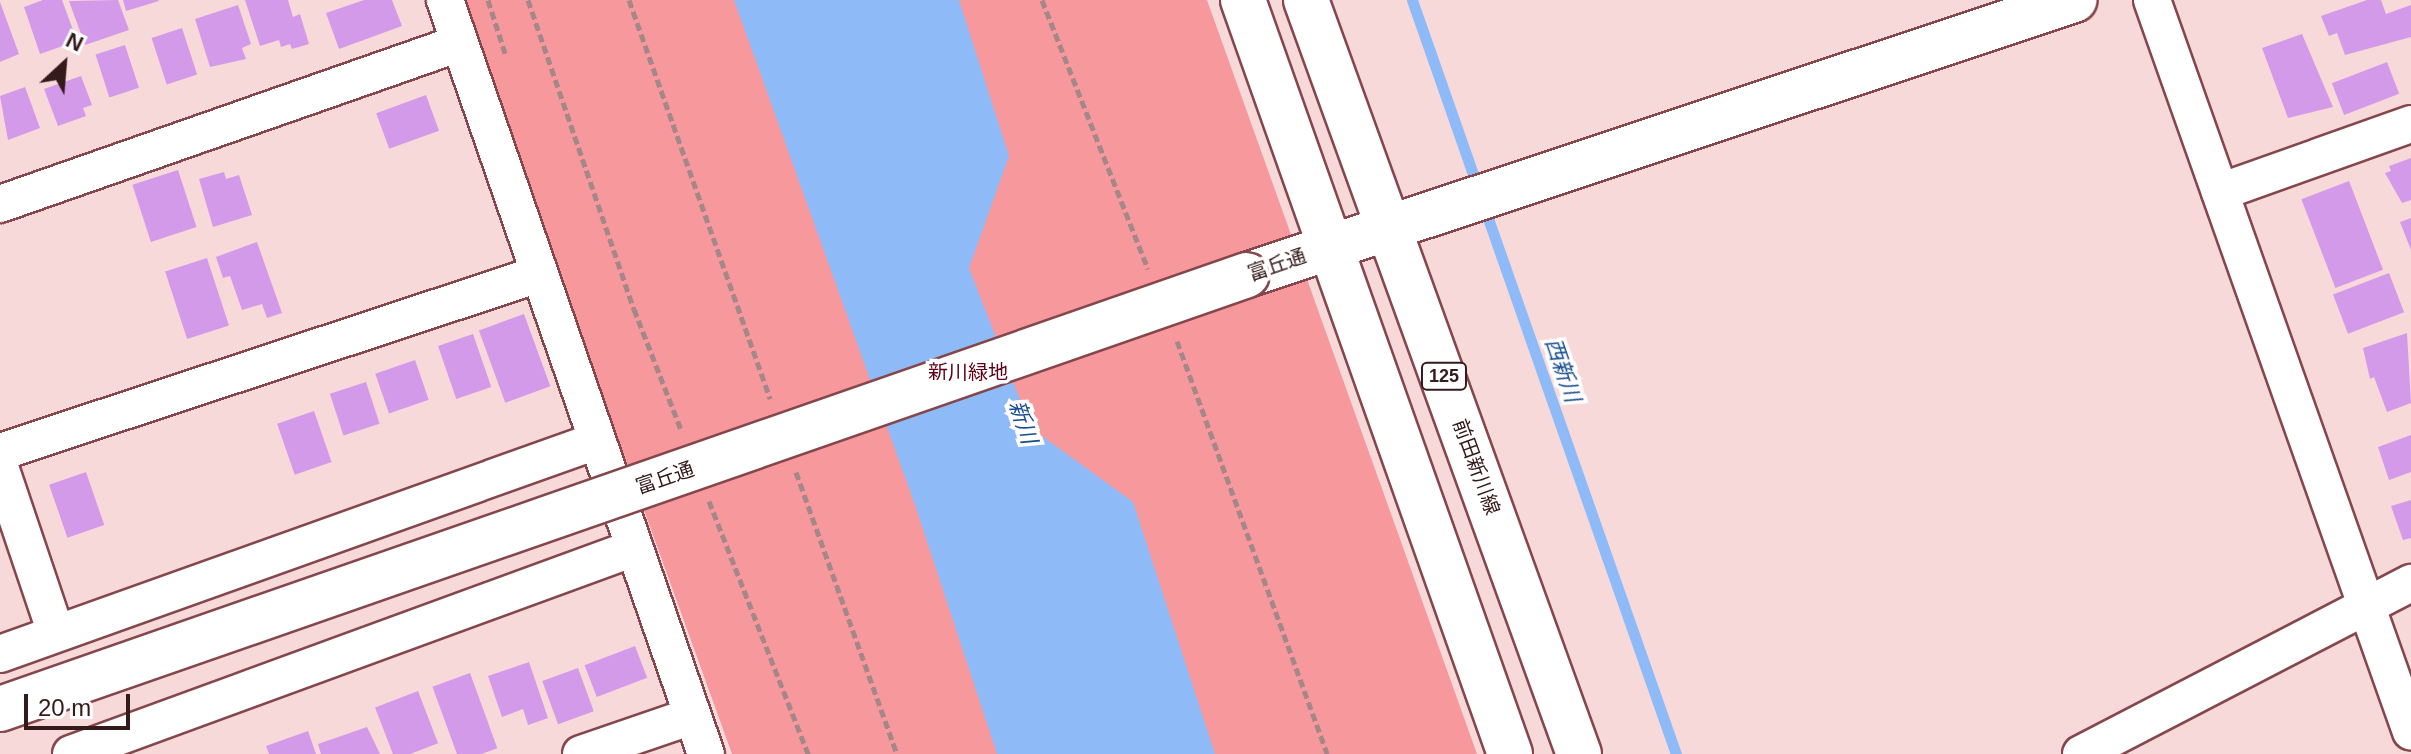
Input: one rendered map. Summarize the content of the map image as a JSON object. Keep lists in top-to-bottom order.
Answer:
{
  "streets": {
    "street": ["富丘通", "125", "前田新川線"]
  },
  "crossings": [
    ["富丘通", "前田新川線"]
  ],
  "water": ["西新川", "新川"],
  "parks": ["新川緑地"],
  "scale_bar": "20 m",
  "north": "top right"
}
